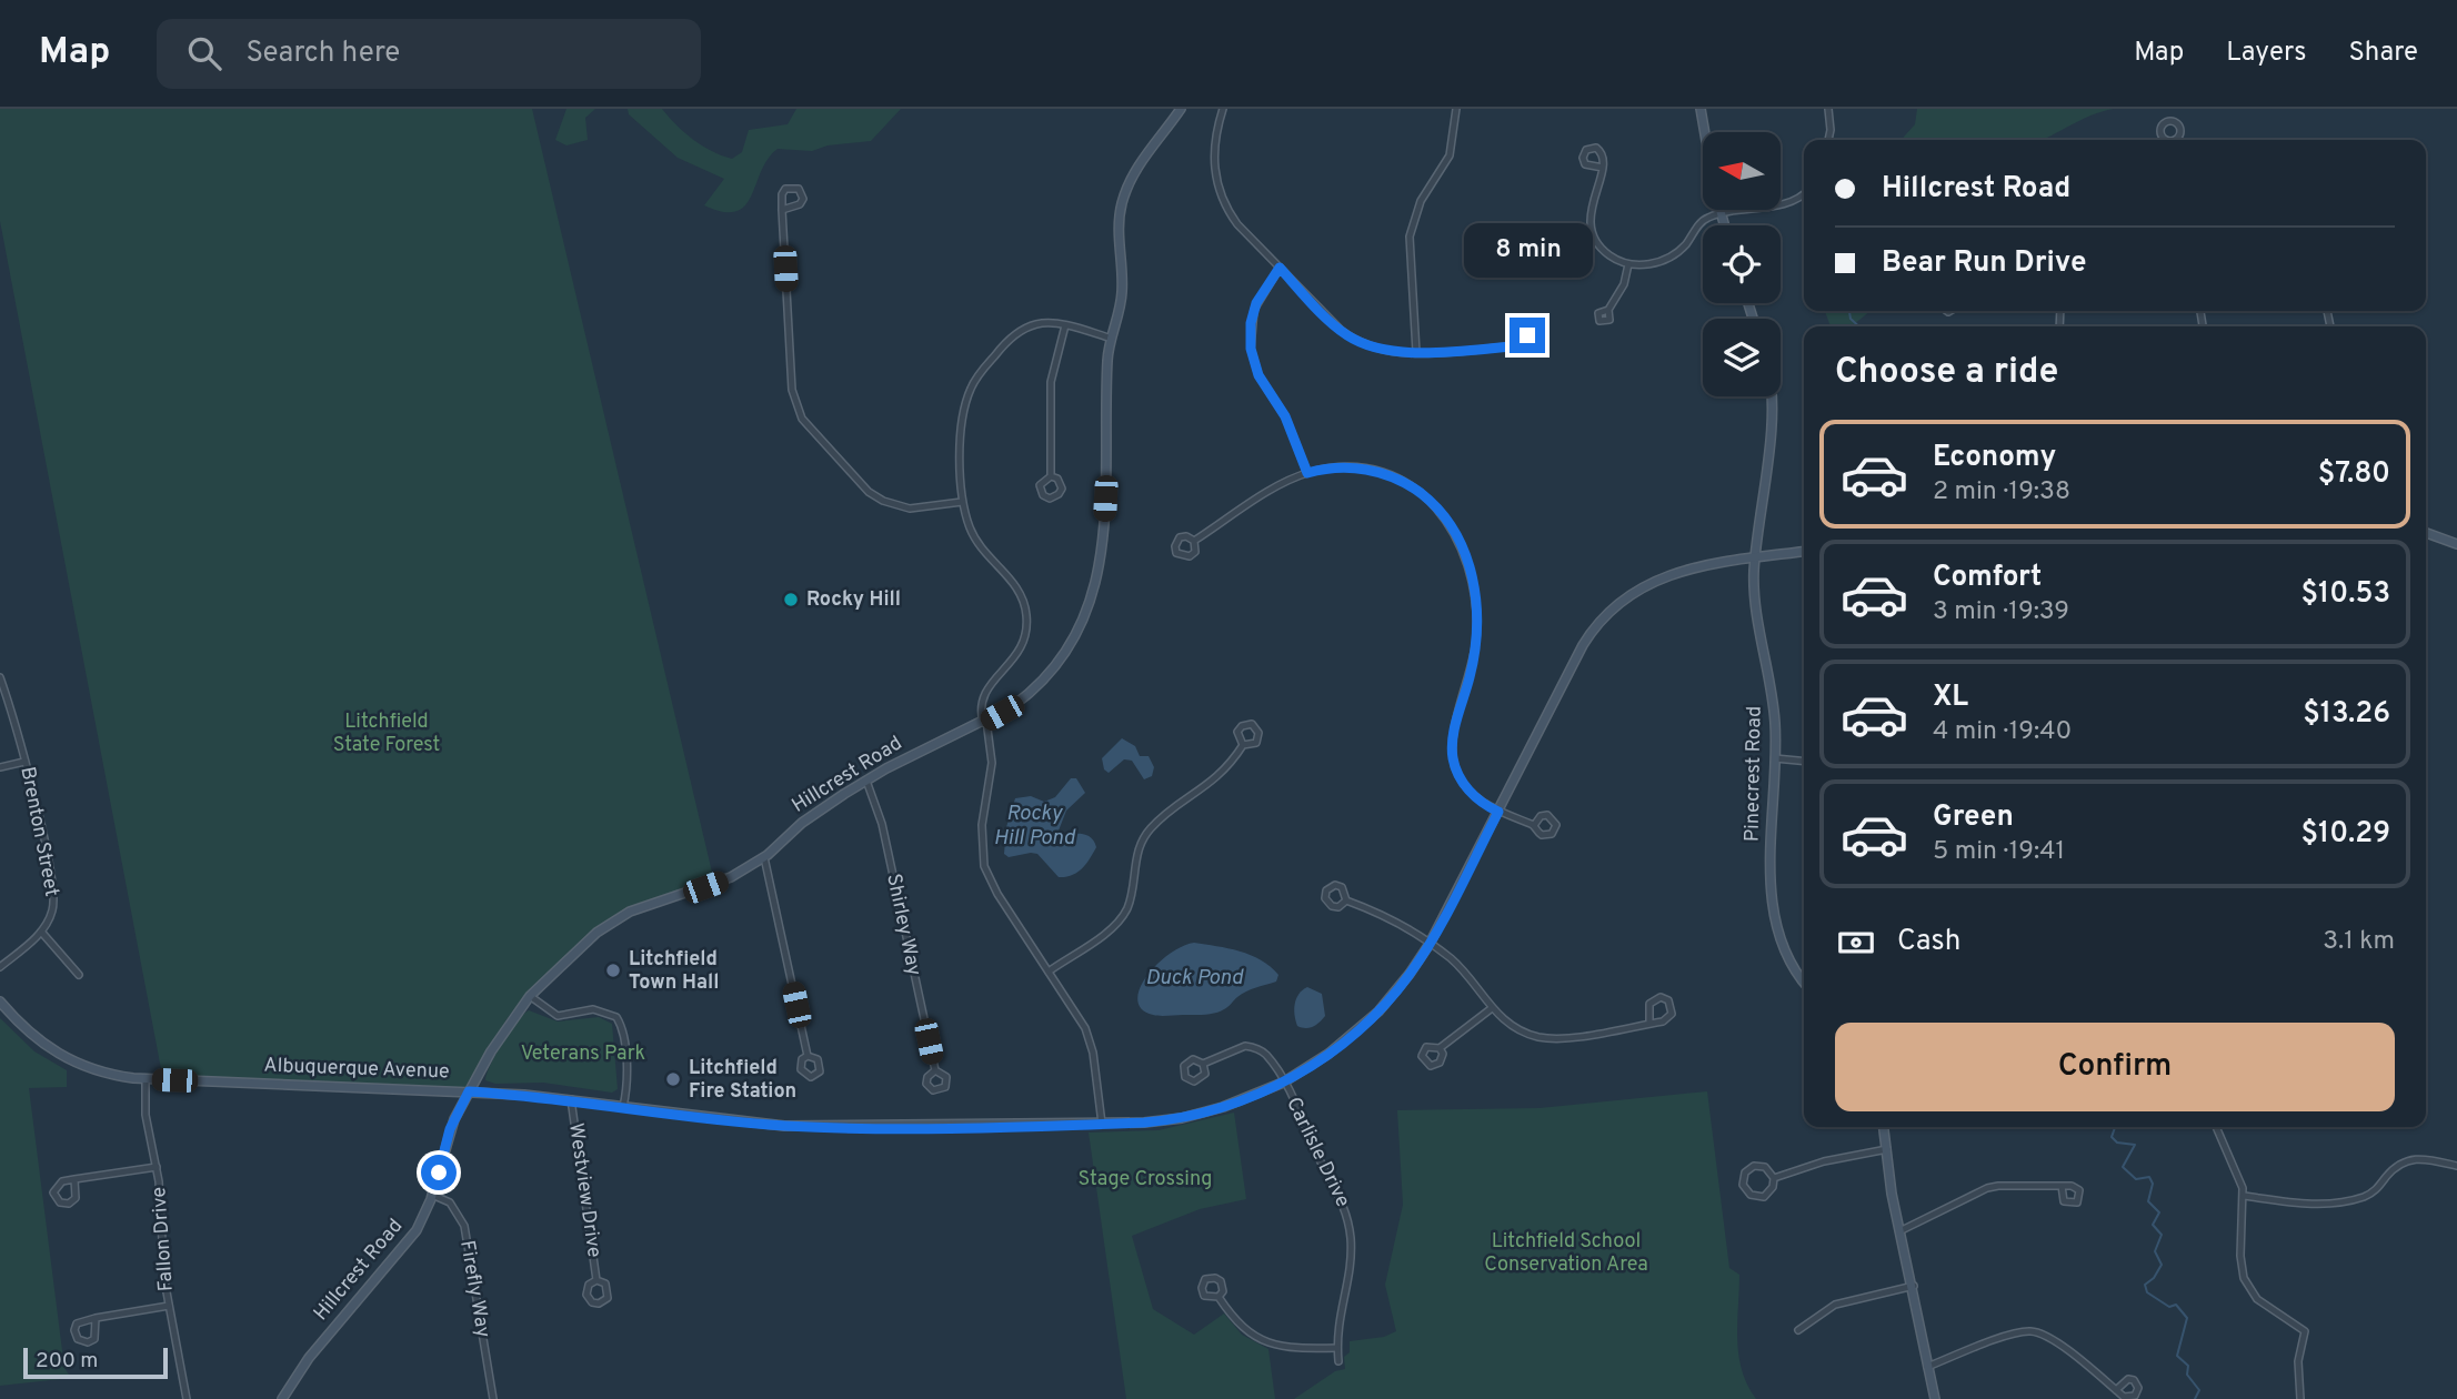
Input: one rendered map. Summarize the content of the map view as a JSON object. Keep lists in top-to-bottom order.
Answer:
{
  "streets": {
    "street": [
      "Pinecrest Road",
      "Hillcrest Road",
      "Brenton Street",
      "Shirley Way",
      "Albuquerque Avenue",
      "Carlisle Drive",
      "Westview Drive",
      "Fallon Drive",
      "Firefly Way"
    ]
  },
  "crossings": [
    ["Pinecrest Road", "Albuquerque Avenue"],
    ["Hillcrest Road", "Shirley Way"],
    ["Hillcrest Road", "Albuquerque Avenue"],
    ["Hillcrest Road", "Firefly Way"],
    ["Albuquerque Avenue", "Carlisle Drive"],
    ["Albuquerque Avenue", "Westview Drive"],
    ["Albuquerque Avenue", "Fallon Drive"]
  ],
  "water": ["Rocky Hill Pond", "Duck Pond"],
  "parks": [
    "Litchfield State Forest",
    "Veterans Park",
    "Stage Crossing",
    "Litchfield School Conservation Area"
  ],
  "places": ["Rocky Hill", "Litchfield Town Hall", "Litchfield Fire Station"],
  "scale_bar": "200 m",
  "north": "left",
  "page": {
    "header": "Map",
    "search": "Search here",
    "nav": ["Map", "Layers", "Share"],
    "banner": ["Hillcrest Road", "Bear Run Drive"],
    "bubble": "8 min",
    "heading": "Choose a ride",
    "list": [
      {
        "name": "Economy",
        "note": "2 min · 19:38",
        "value": "$7.80"
      },
      {
        "name": "Comfort",
        "note": "3 min · 19:39",
        "value": "$10.53"
      },
      {
        "name": "XL",
        "note": "4 min · 19:40",
        "value": "$13.26"
      },
      {
        "name": "Green",
        "note": "5 min · 19:41",
        "value": "$10.29"
      }
    ],
    "pay": ["Cash", "3.1 km"],
    "buttons": "Confirm",
    "scale": "200 m"
  }
}
